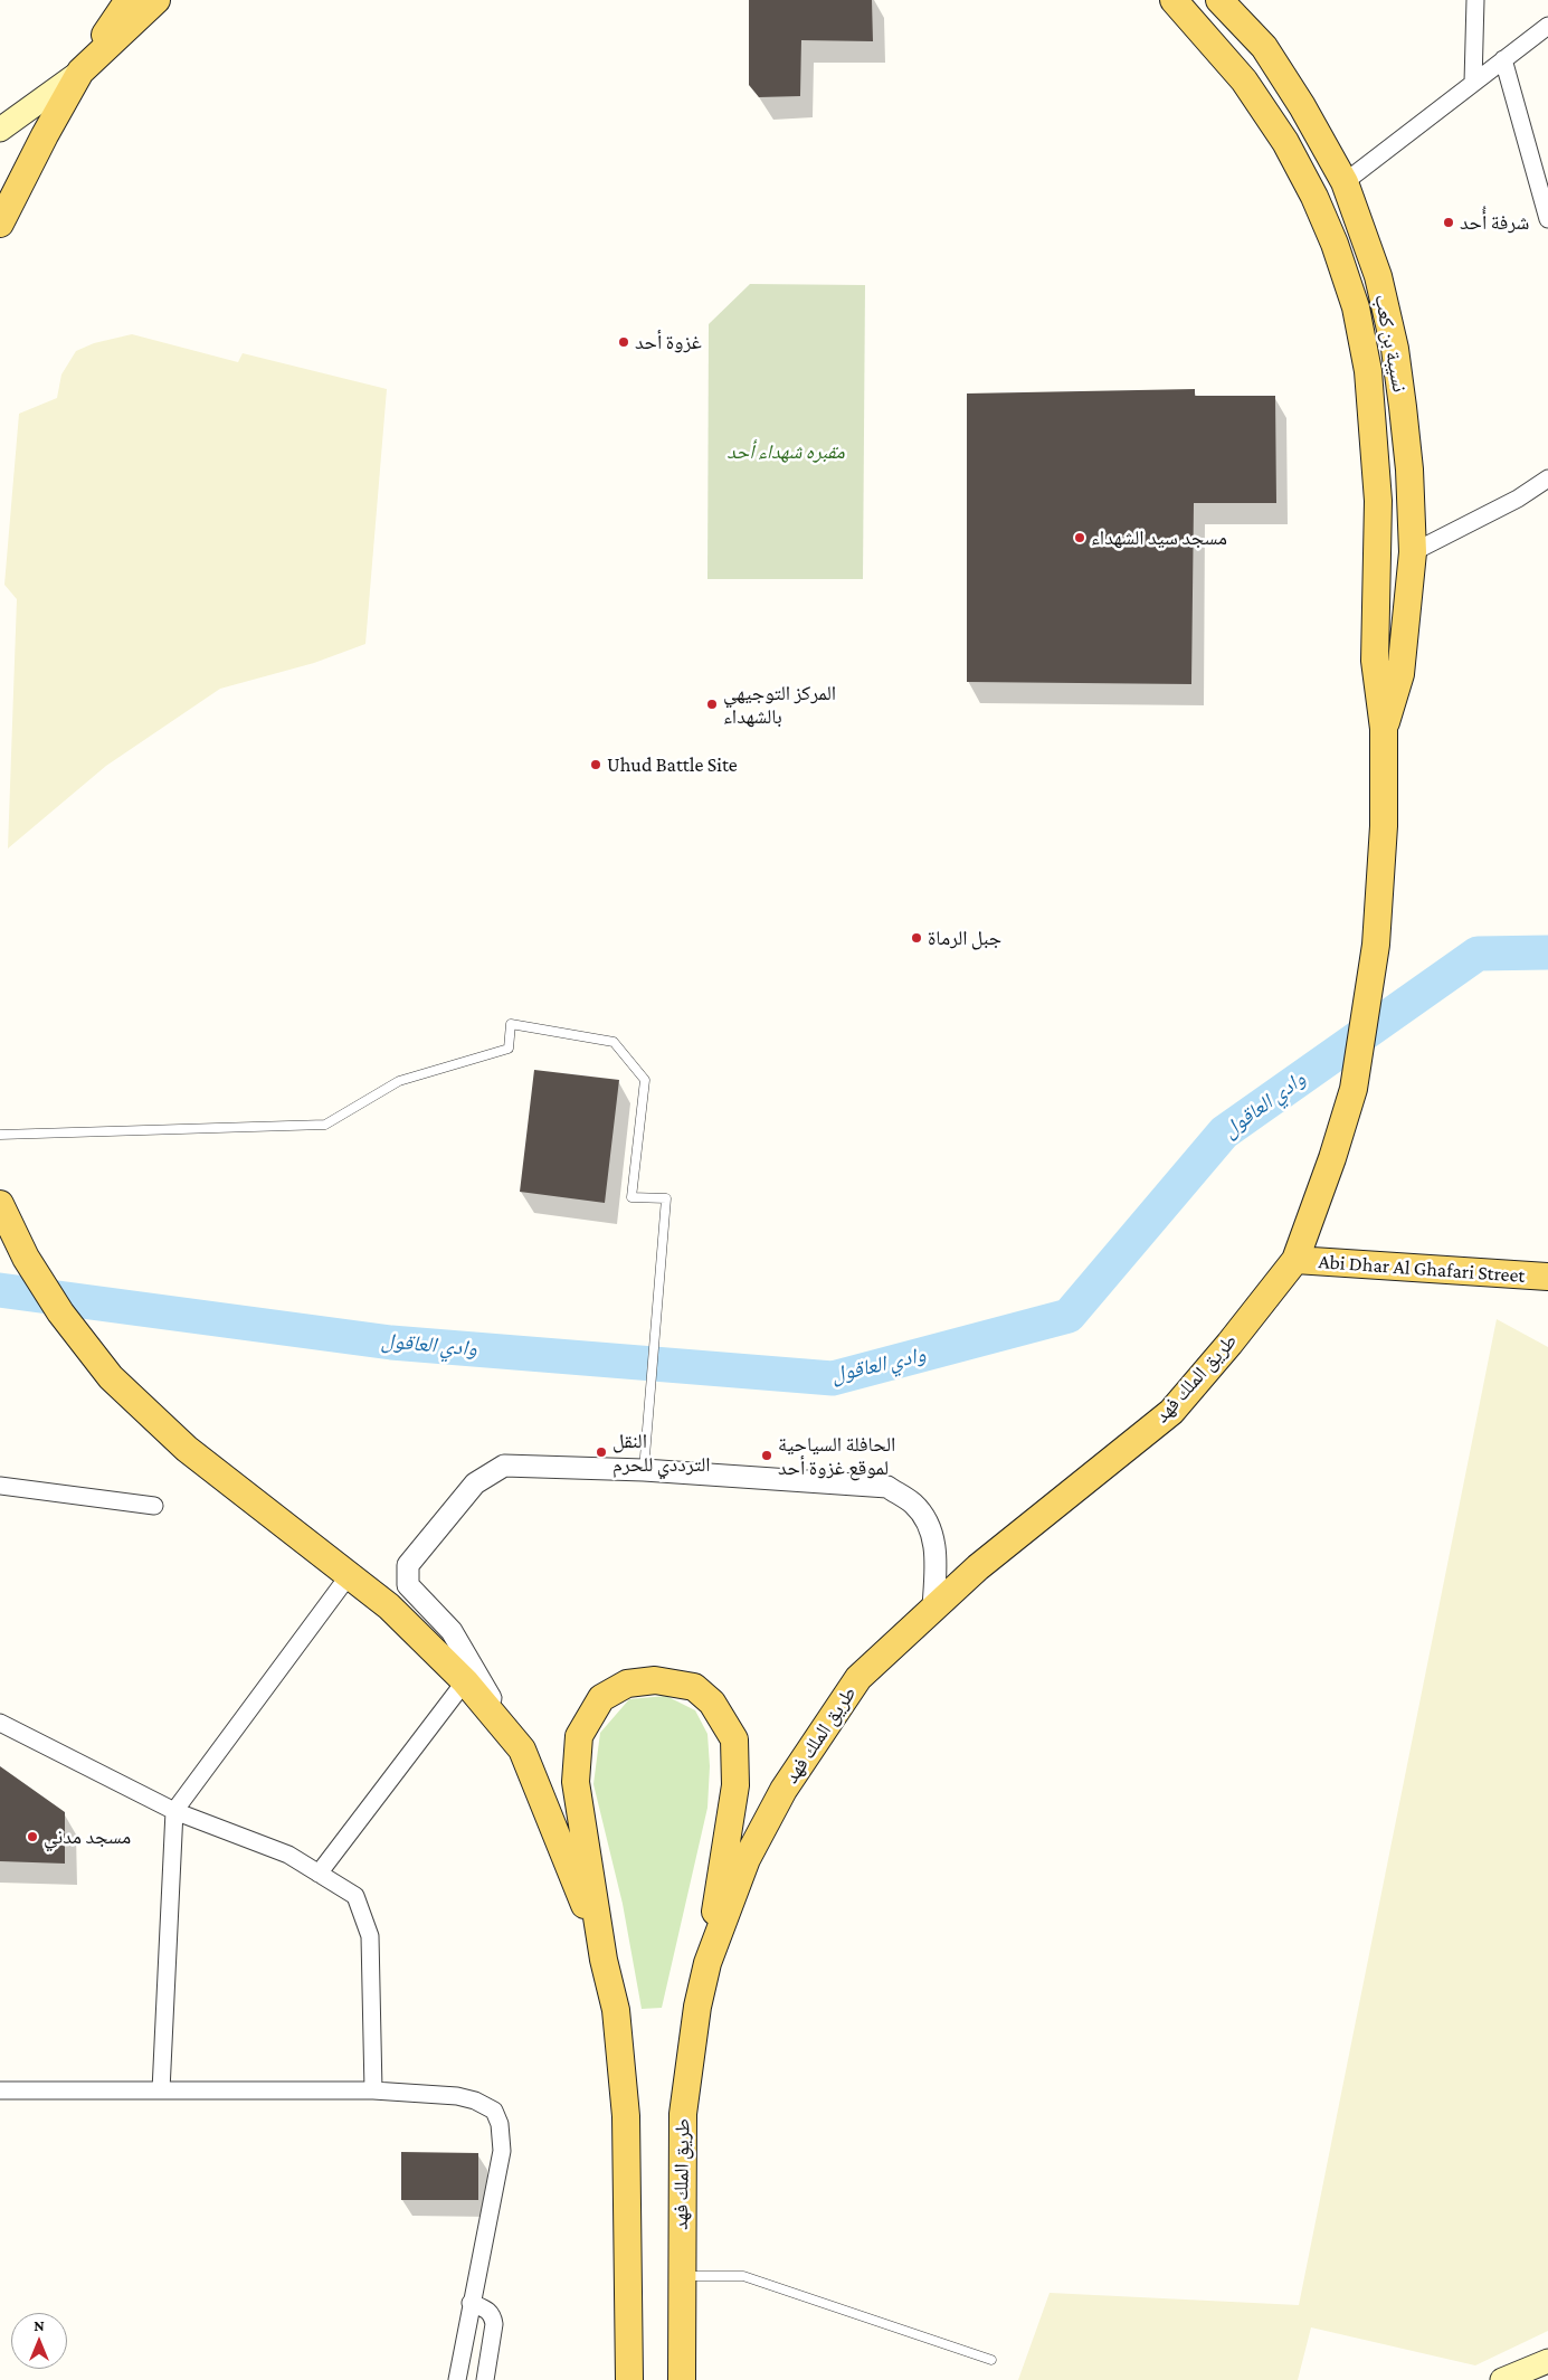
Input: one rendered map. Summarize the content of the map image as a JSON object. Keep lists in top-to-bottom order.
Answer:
{
  "streets": {
    "main road": ["نسيبة بن كعب", "Abi Dhar Al Ghafari Street", "طريق الملك فهد"]
  },
  "crossings": [
    ["نسيبة بن كعب", "طريق الملك فهد"],
    ["Abi Dhar Al Ghafari Street", "طريق الملك فهد"]
  ],
  "water": ["وادي العاقول"],
  "parks": ["مقبره شهداء أحد"],
  "places": [
    "شرفة أُحد",
    "غزوة أحد",
    "مسجد سيد الشهداء",
    "المركز التوجيهي بالشهداء",
    "Uhud Battle Site",
    "جبل الرماة",
    "النقل الترددي للحرم",
    "الحافلة السياحية لموقع غزوة أحد",
    "مسجد مدني"
  ],
  "north": "top"
}
